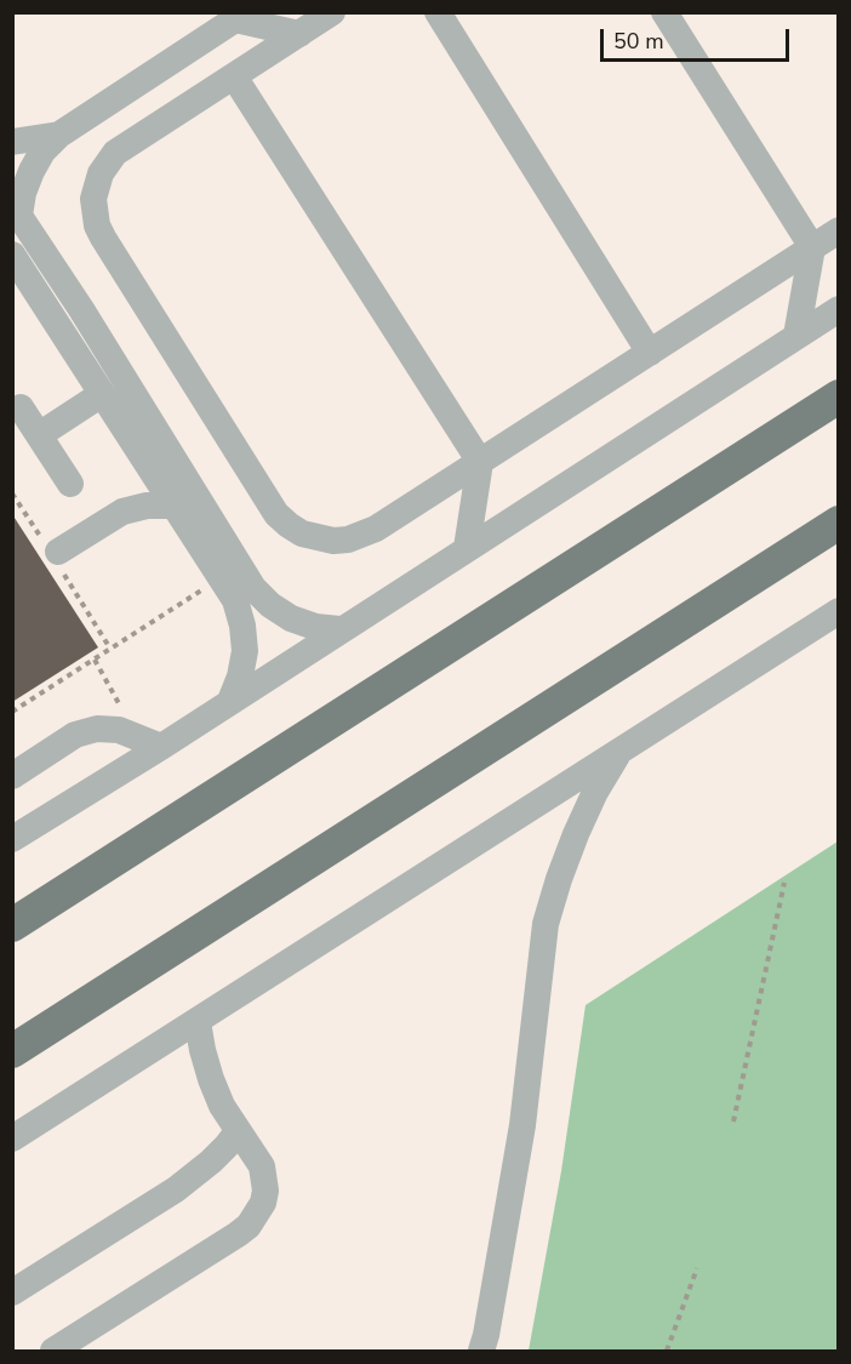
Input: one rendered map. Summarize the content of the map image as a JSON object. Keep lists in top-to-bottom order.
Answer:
{
  "scale_bar": "50 m"
}
